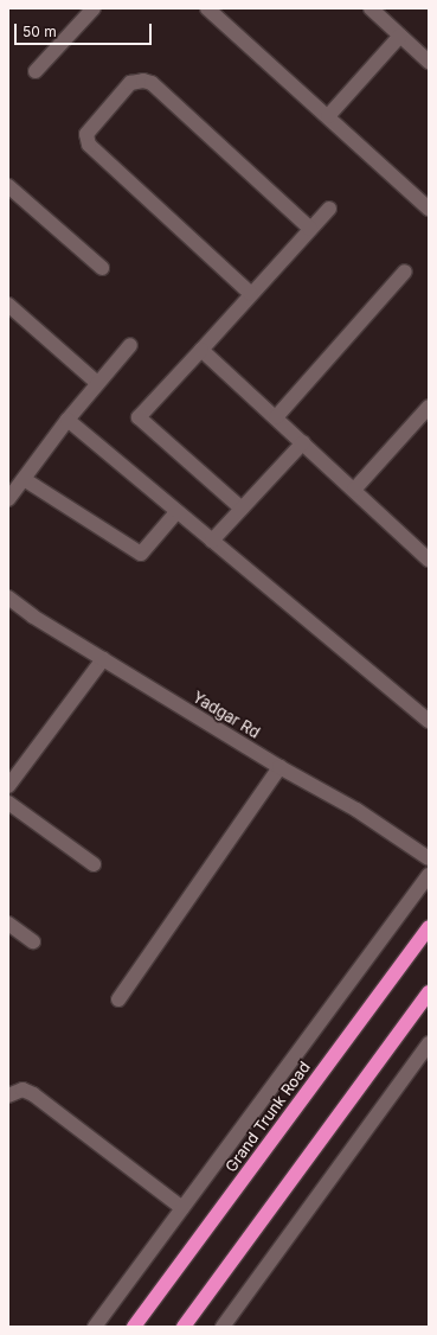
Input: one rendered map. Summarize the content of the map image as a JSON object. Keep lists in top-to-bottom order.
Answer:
{
  "streets": {
    "highway": ["Grand Trunk Road"],
    "street": ["Yadgar Rd"]
  },
  "scale_bar": "50 m"
}
